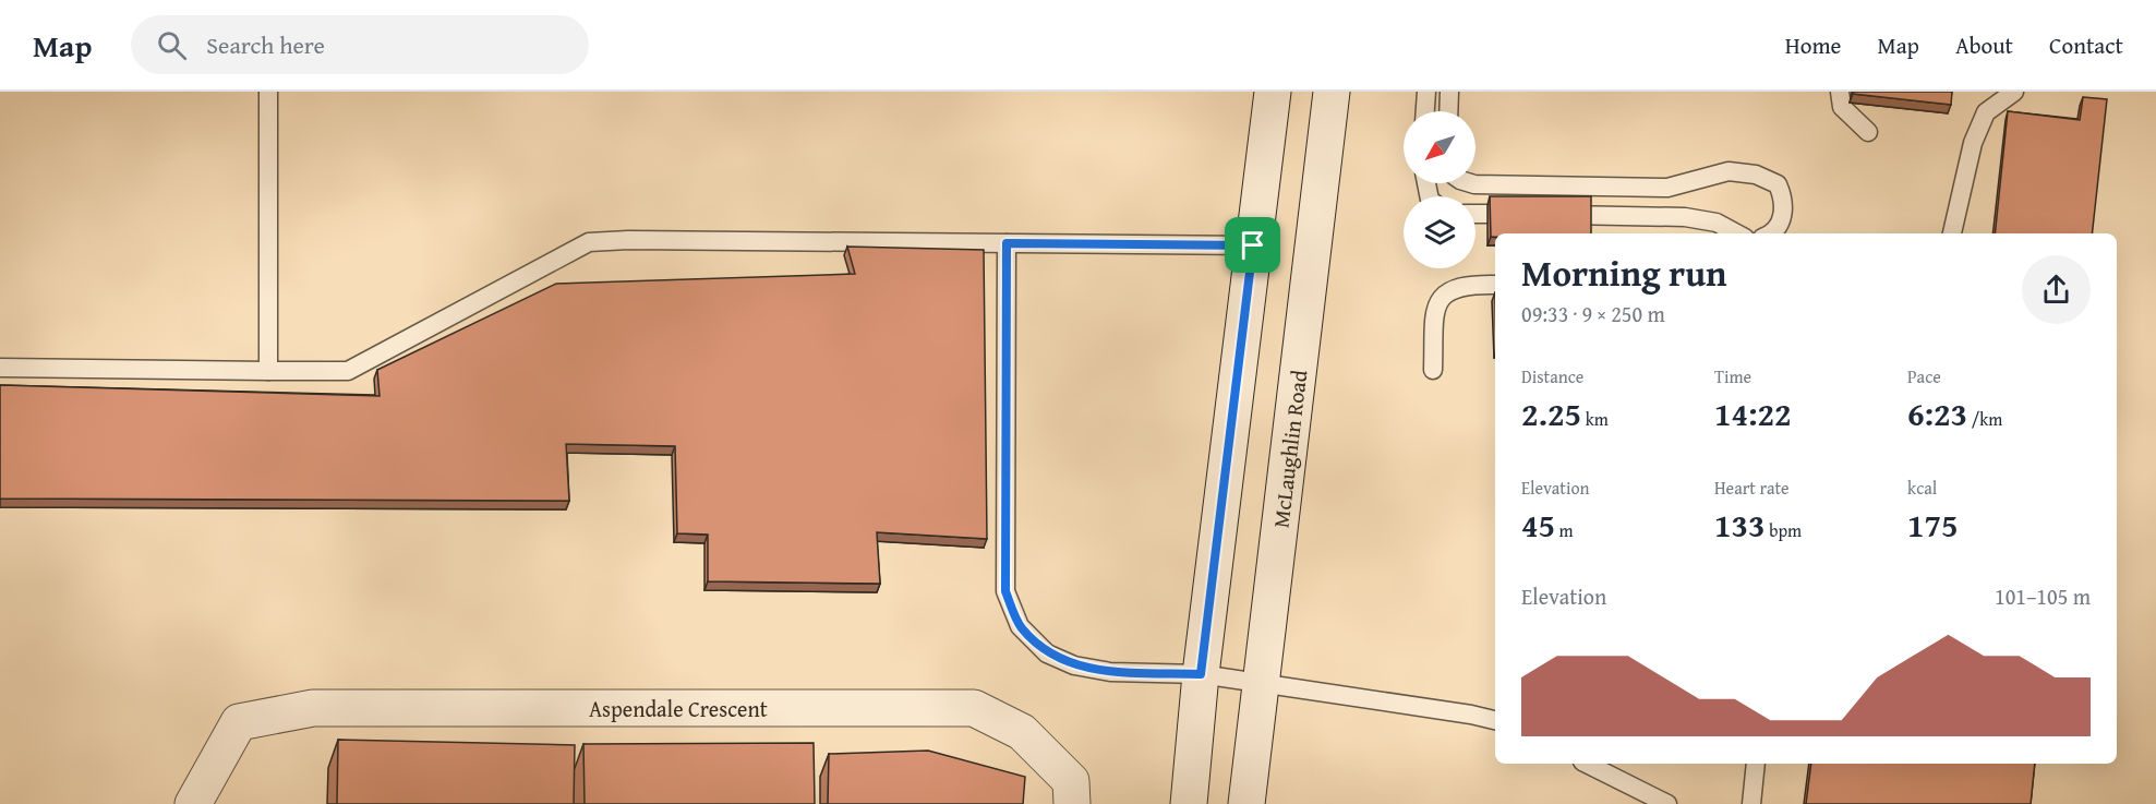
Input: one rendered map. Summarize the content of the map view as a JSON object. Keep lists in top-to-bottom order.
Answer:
{
  "streets": {
    "street": ["McLaughlin Road", "Aspendale Crescent"]
  },
  "north": "bottom left",
  "page": {
    "header": "Map",
    "search": "Search here",
    "nav": [
      "Home",
      "Map",
      "About",
      "Contact"
    ],
    "heading": ["Morning run", "09:33 · 9 × 250 m"],
    "stats": [
      ["Distance", "2.25 km"],
      ["Time", "14:22"],
      ["Pace", "6:23 /km"],
      ["Elevation", "45 m"],
      ["Heart rate", "133 bpm"],
      ["kcal", "175"]
    ],
    "chart": ["Elevation", "101–105 m"]
  }
}
